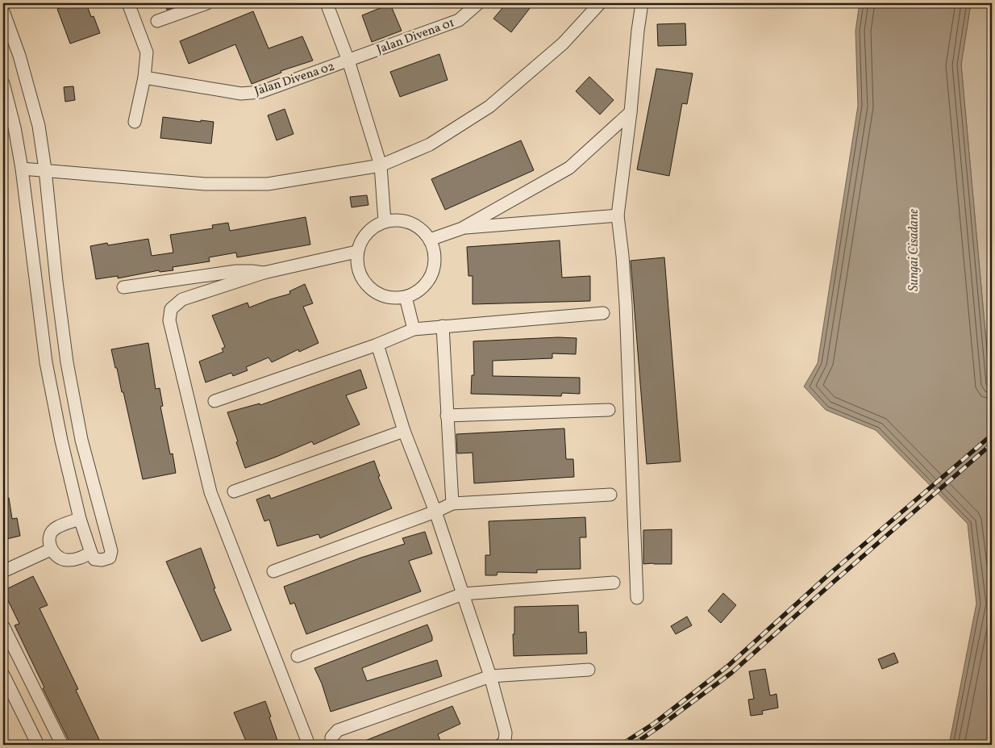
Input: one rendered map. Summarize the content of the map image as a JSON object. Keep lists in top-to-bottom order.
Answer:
{
  "streets": {
    "street": ["Jalan Divena 01", "Jalan Divena 02"]
  },
  "crossings": [
    ["Jalan Divena 01", "Jalan Divena 02"]
  ],
  "water": ["Sungai Cisadane"]
}
